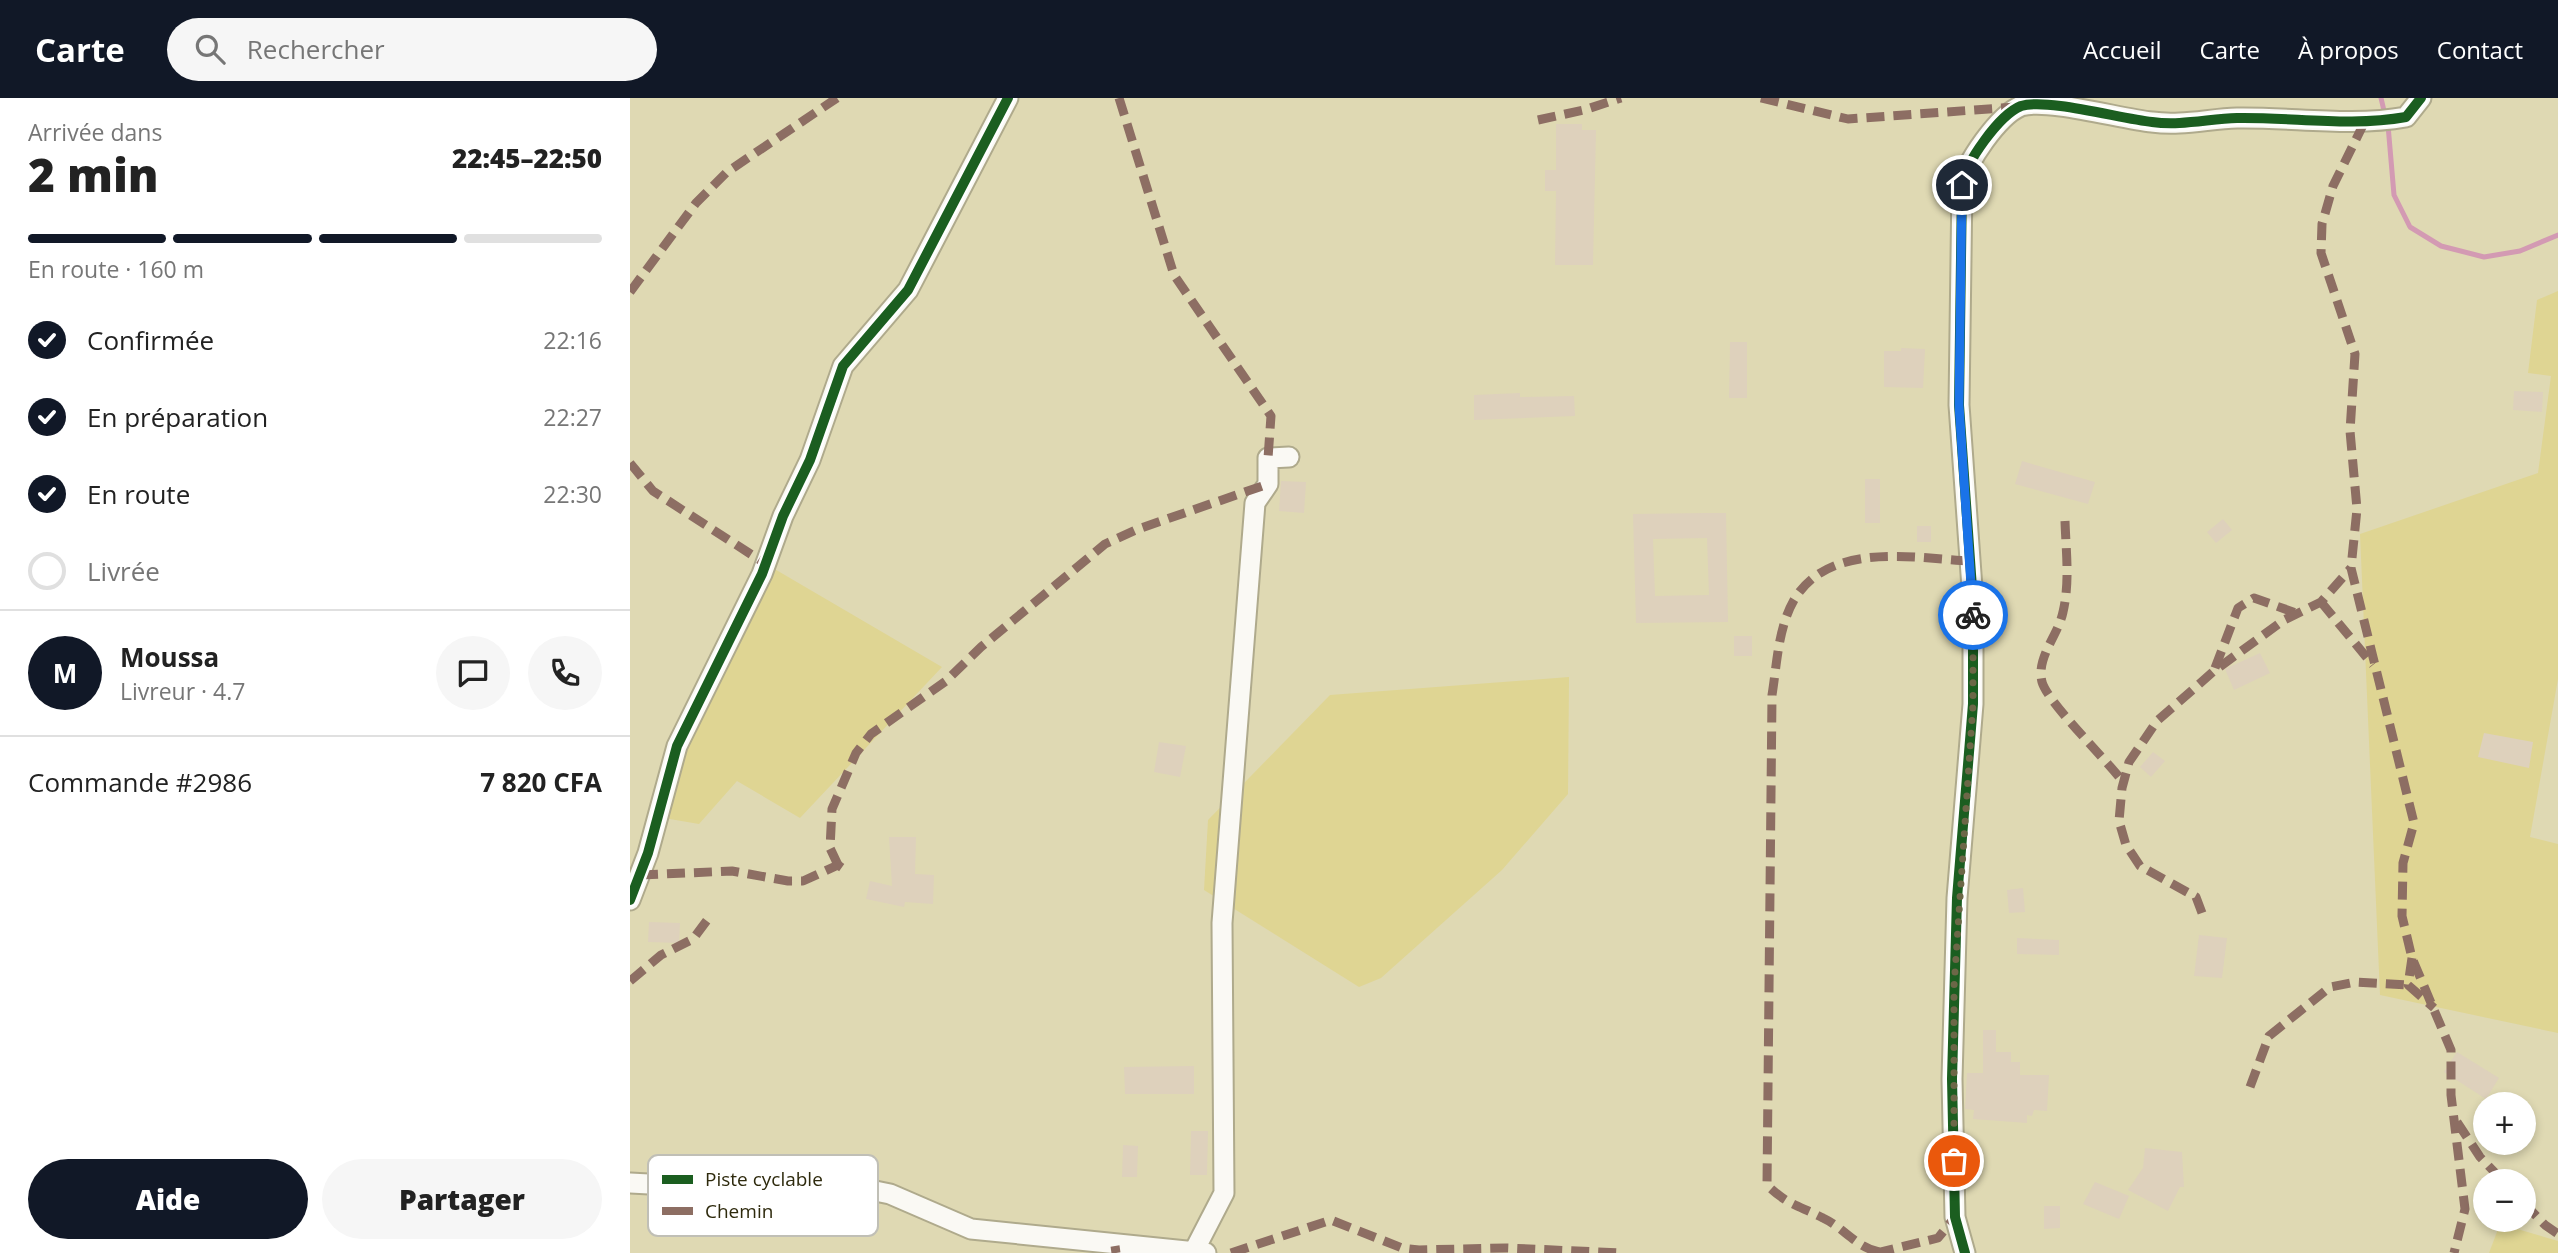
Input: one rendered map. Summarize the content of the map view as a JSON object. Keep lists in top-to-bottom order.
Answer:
{
  "legend": ["Piste cyclable", "Chemin"],
  "page": {
    "header": "Carte",
    "search": "Rechercher",
    "nav": [
      "Accueil",
      "Carte",
      "À propos",
      "Contact"
    ],
    "heading": ["2 min", "Arrivée dans", "22:45–22:50"],
    "panel": [
      "Moussa",
      "Livreur · 4.7",
      "Commande #2986",
      "7 820 CFA"
    ],
    "bar": "En route · 160 m",
    "list": [
      ["Confirmée", "22:16"],
      ["En préparation", "22:27"],
      ["En route", "22:30"],
      "Livrée"
    ],
    "round": "M",
    "map_buttons": ["+", "−"],
    "buttons": ["Aide", "Partager"]
  }
}
